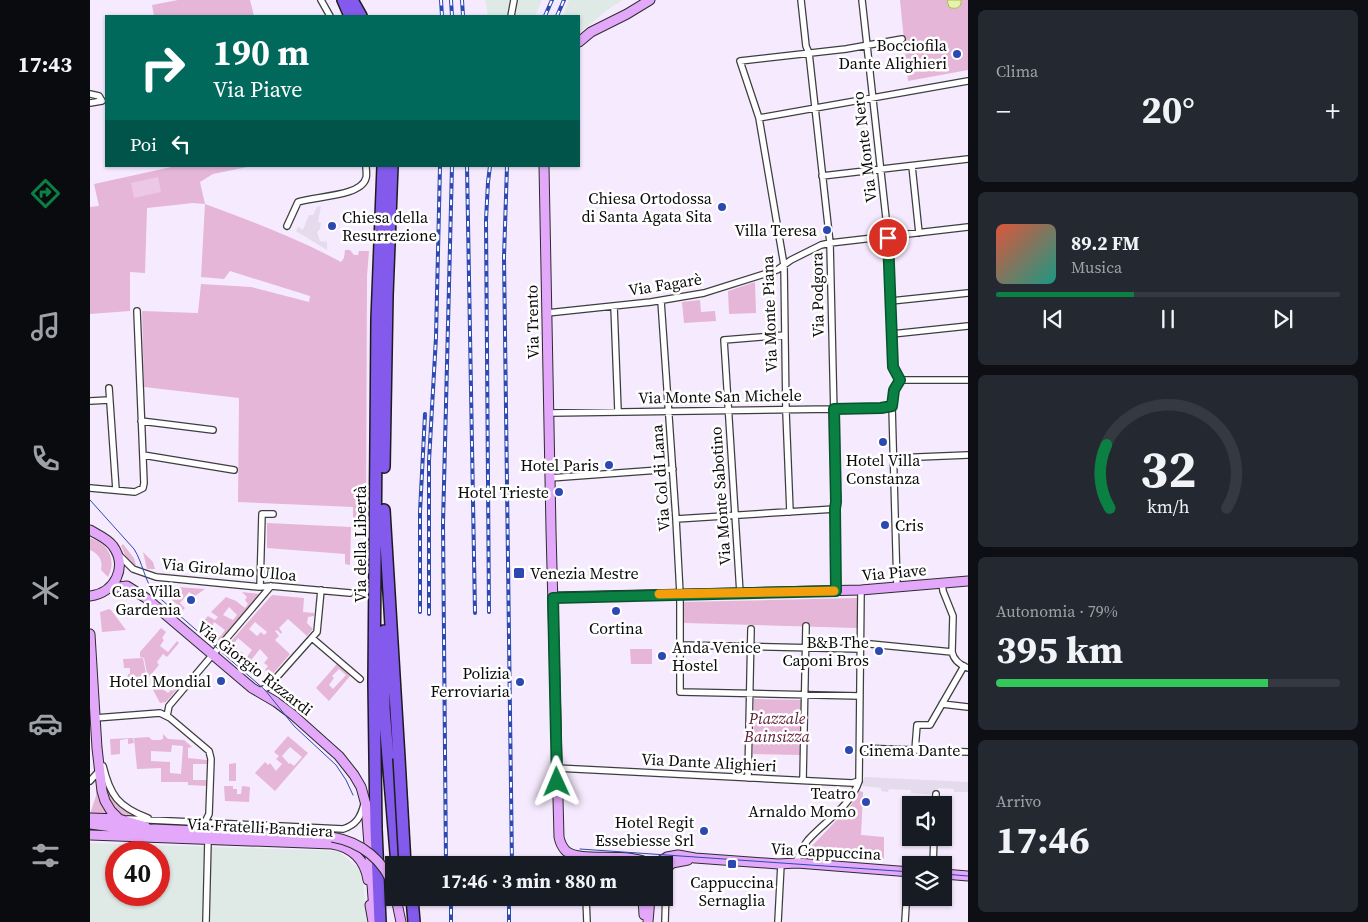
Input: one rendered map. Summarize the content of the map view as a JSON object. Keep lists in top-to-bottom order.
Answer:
{
  "streets": {
    "highway": ["Via della Libertà"],
    "street": [
      "Via Monte Nero",
      "Via Fagarè",
      "Via Podgora",
      "Via Monte Piana",
      "Via Trento",
      "Via Monte San Michele",
      "Via Col di Lana",
      "Via Monte Sabotino",
      "Via Girolamo Ulloa",
      "Via Piave",
      "Via Giorgio Rizzardi",
      "Via Dante Alighieri",
      "Via Fratelli Bandiera",
      "Via Cappuccina"
    ]
  },
  "crossings": [
    ["Via Monte Nero", "Via Fagarè"],
    ["Via Fagarè", "Via Podgora"],
    ["Via Fagarè", "Via Monte Piana"],
    ["Via Fagarè", "Via Trento"],
    ["Via Fagarè", "Via Col di Lana"],
    ["Via Podgora", "Via Monte Piana"],
    ["Via Podgora", "Via Monte San Michele"],
    ["Via Podgora", "Via Piave"],
    ["Via Monte Piana", "Via Monte San Michele"],
    ["Via Monte Piana", "Via Monte Sabotino"],
    ["Via Trento", "Via Monte San Michele"],
    ["Via Trento", "Via Piave"],
    ["Via Trento", "Via Dante Alighieri"],
    ["Via Trento", "Via Cappuccina"],
    ["Via Monte San Michele", "Via Col di Lana"],
    ["Via Monte San Michele", "Via Monte Sabotino"],
    ["Via Col di Lana", "Via Piave"],
    ["Via Monte Sabotino", "Via Piave"],
    ["Via Giorgio Rizzardi", "Via Fratelli Bandiera"]
  ],
  "parks": ["Piazzale Bainsizza"],
  "places": {
    "other": [
      "Bocciofila Dante Alighieri",
      "Chiesa Ortodossa di Santa Agata Sita",
      "Chiesa della Resurrezione",
      "Villa Teresa",
      "Hotel Villa Constanza",
      "Hotel Paris",
      "Hotel Trieste",
      "Cris",
      "Casa Villa Gardenia",
      "Cortina",
      "B&B The Caponi Bros",
      "Anda Venice Hostel",
      "Hotel Mondial",
      "Polizia Ferroviaria",
      "Cinema Dante",
      "Teatro Arnaldo Momo",
      "Hotel Regit Essebiesse Srl"
    ],
    "transit": ["Venezia Mestre", "Cappuccina Sernaglia"]
  },
  "page": {
    "tabs": "17:43",
    "tile": [
      "Clima",
      ["Autonomia · 79%", "395 km"],
      ["Arrivo", "17:46"]
    ],
    "turn": ["190 m", "Via Piave"],
    "heat": ["−", "20°", "+"],
    "then": "Poi",
    "song": ["89.2 FM", "Musica"],
    "limit": "40",
    "trip": "17:46 · 3 min · 880 m",
    "gauge": ["32", "km/h"]
  }
}
